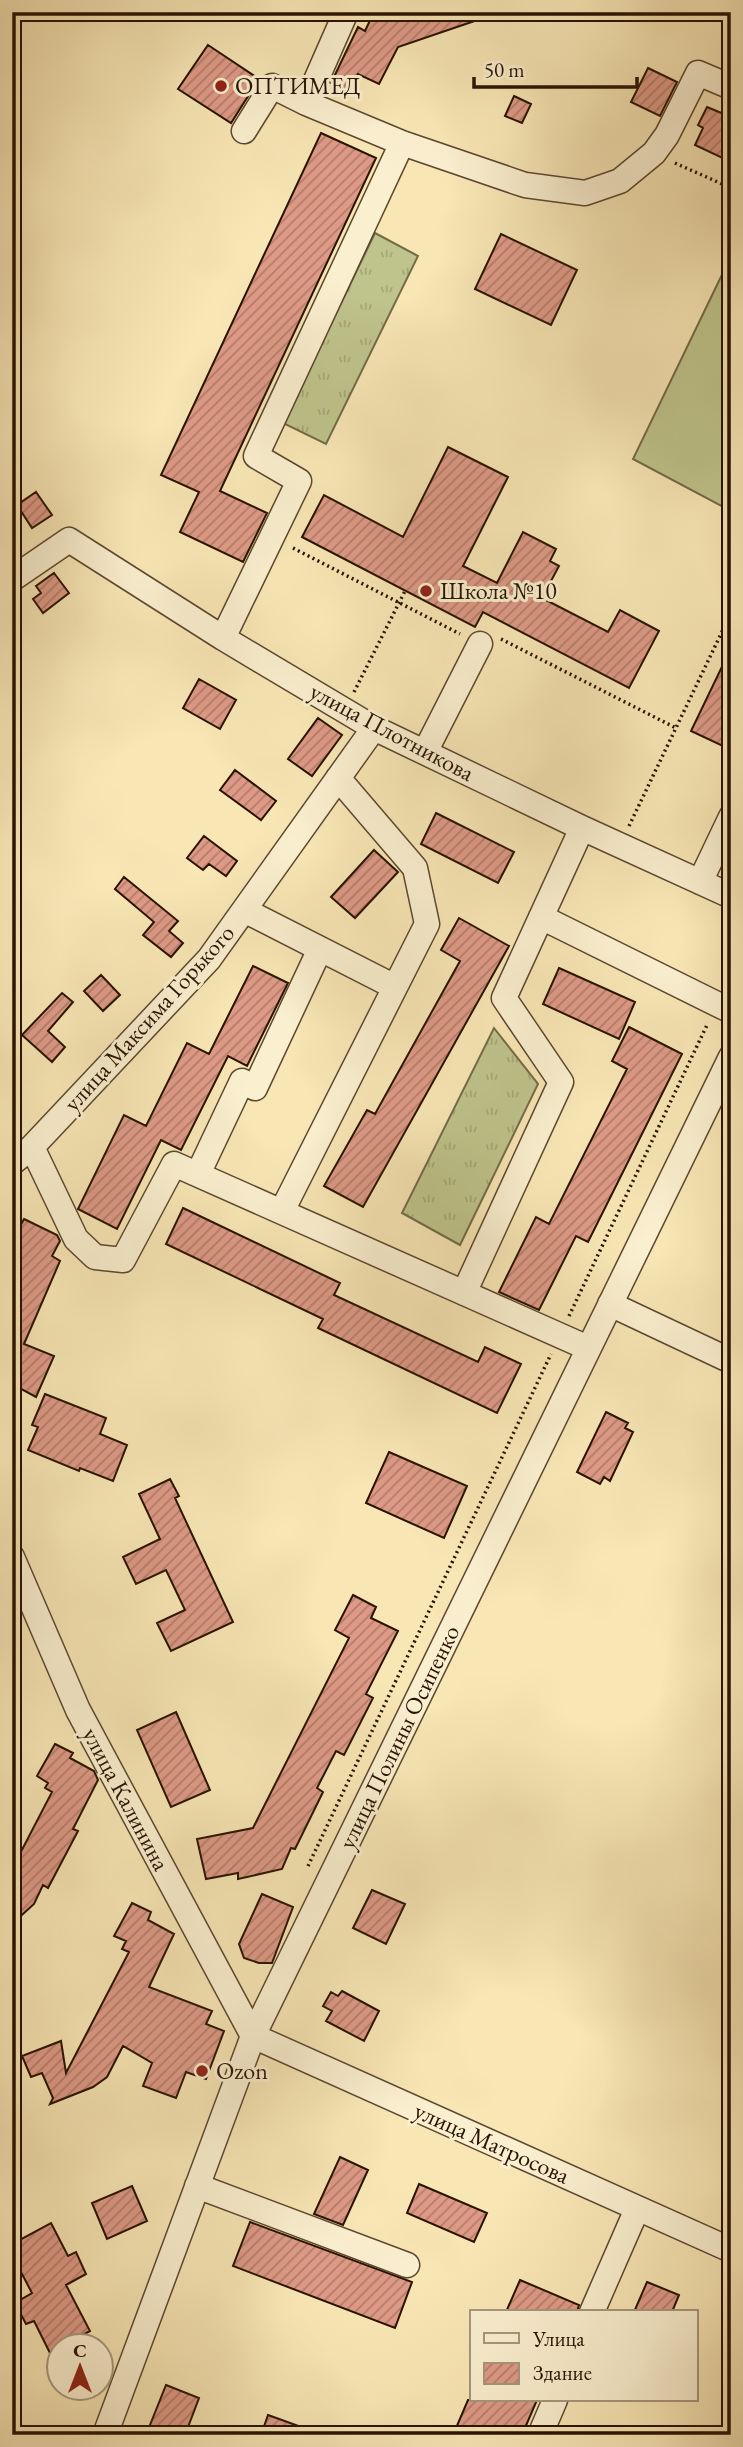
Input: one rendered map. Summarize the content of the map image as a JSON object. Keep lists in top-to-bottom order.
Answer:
{
  "streets": {
    "street": [
      "улица Плотникова",
      "улица Максима Горького",
      "улица Полины Осипенко",
      "улица Калинина",
      "улица Матросова"
    ]
  },
  "crossings": [
    ["улица Плотникова", "улица Максима Горького"],
    ["улица Полины Осипенко", "улица Калинина"],
    ["улица Полины Осипенко", "улица Матросова"],
    ["улица Калинина", "улица Матросова"]
  ],
  "places": ["ОПТИМЕД", "Школа №10", "Ozon"],
  "legend": ["Улица", "Здание"],
  "scale_bar": "50 m",
  "north": "top"
}
